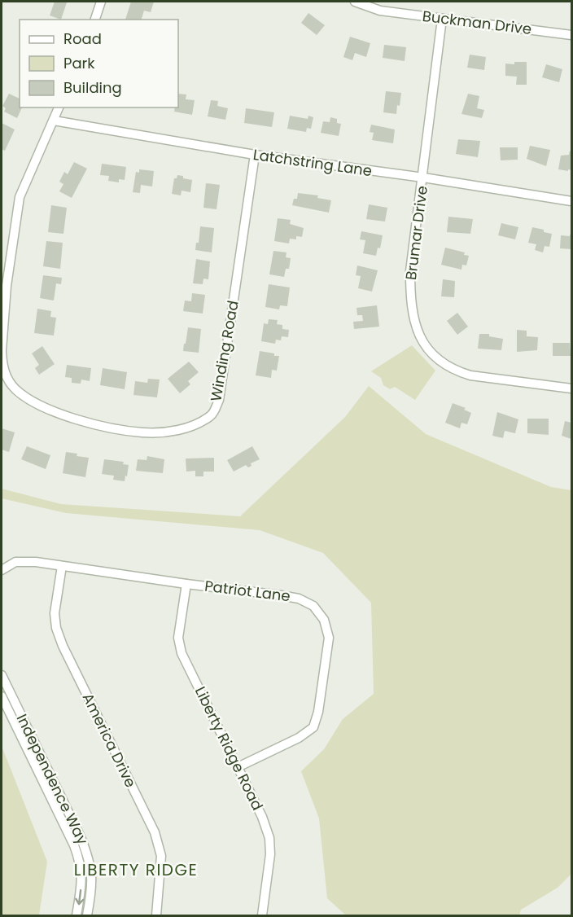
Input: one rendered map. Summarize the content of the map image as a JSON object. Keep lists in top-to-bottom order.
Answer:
{
  "streets": {
    "street": [
      "Buckman Drive",
      "Latchstring Lane",
      "Brumar Drive",
      "Winding Road",
      "Patriot Lane",
      "America Drive",
      "Liberty Ridge Road",
      "Independence Way"
    ]
  },
  "crossings": [
    ["Buckman Drive", "Brumar Drive"],
    ["Latchstring Lane", "Brumar Drive"],
    ["Latchstring Lane", "Winding Road"],
    ["Patriot Lane", "America Drive"],
    ["Patriot Lane", "Liberty Ridge Road"]
  ],
  "districts": ["LIBERTY RIDGE"],
  "legend": ["Road", "Park", "Building"]
}
